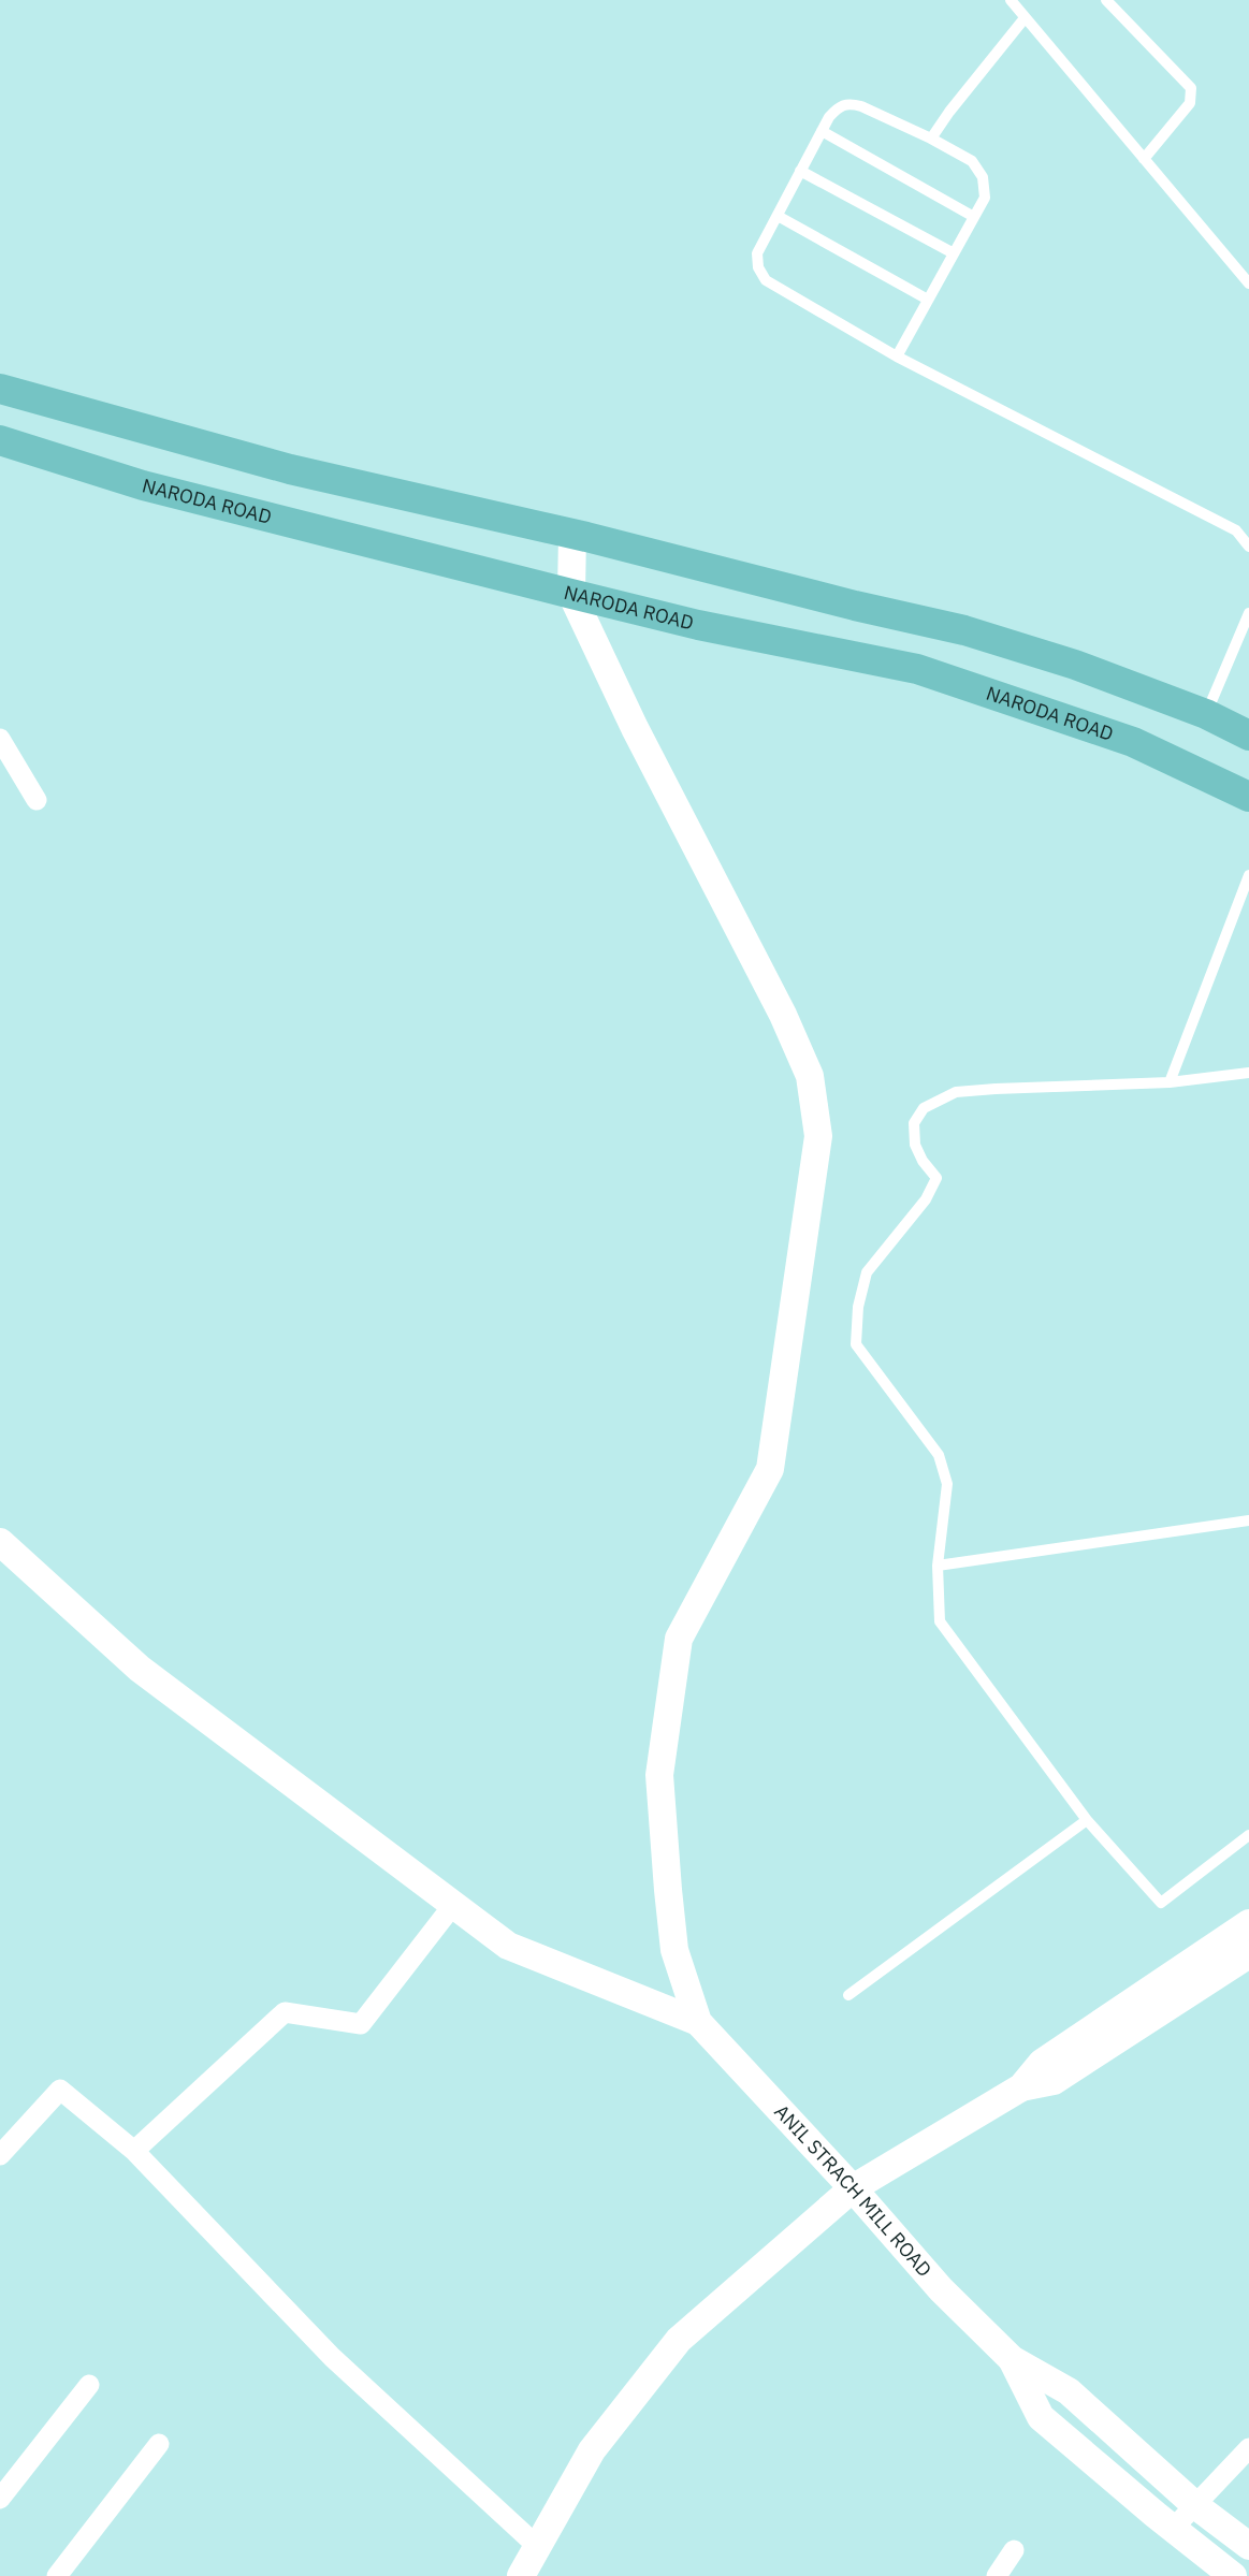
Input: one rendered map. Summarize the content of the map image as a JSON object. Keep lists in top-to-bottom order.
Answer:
{
  "streets": {
    "main road": ["NARODA ROAD"],
    "street": ["ANIL STRACH MILL ROAD"]
  }
}
